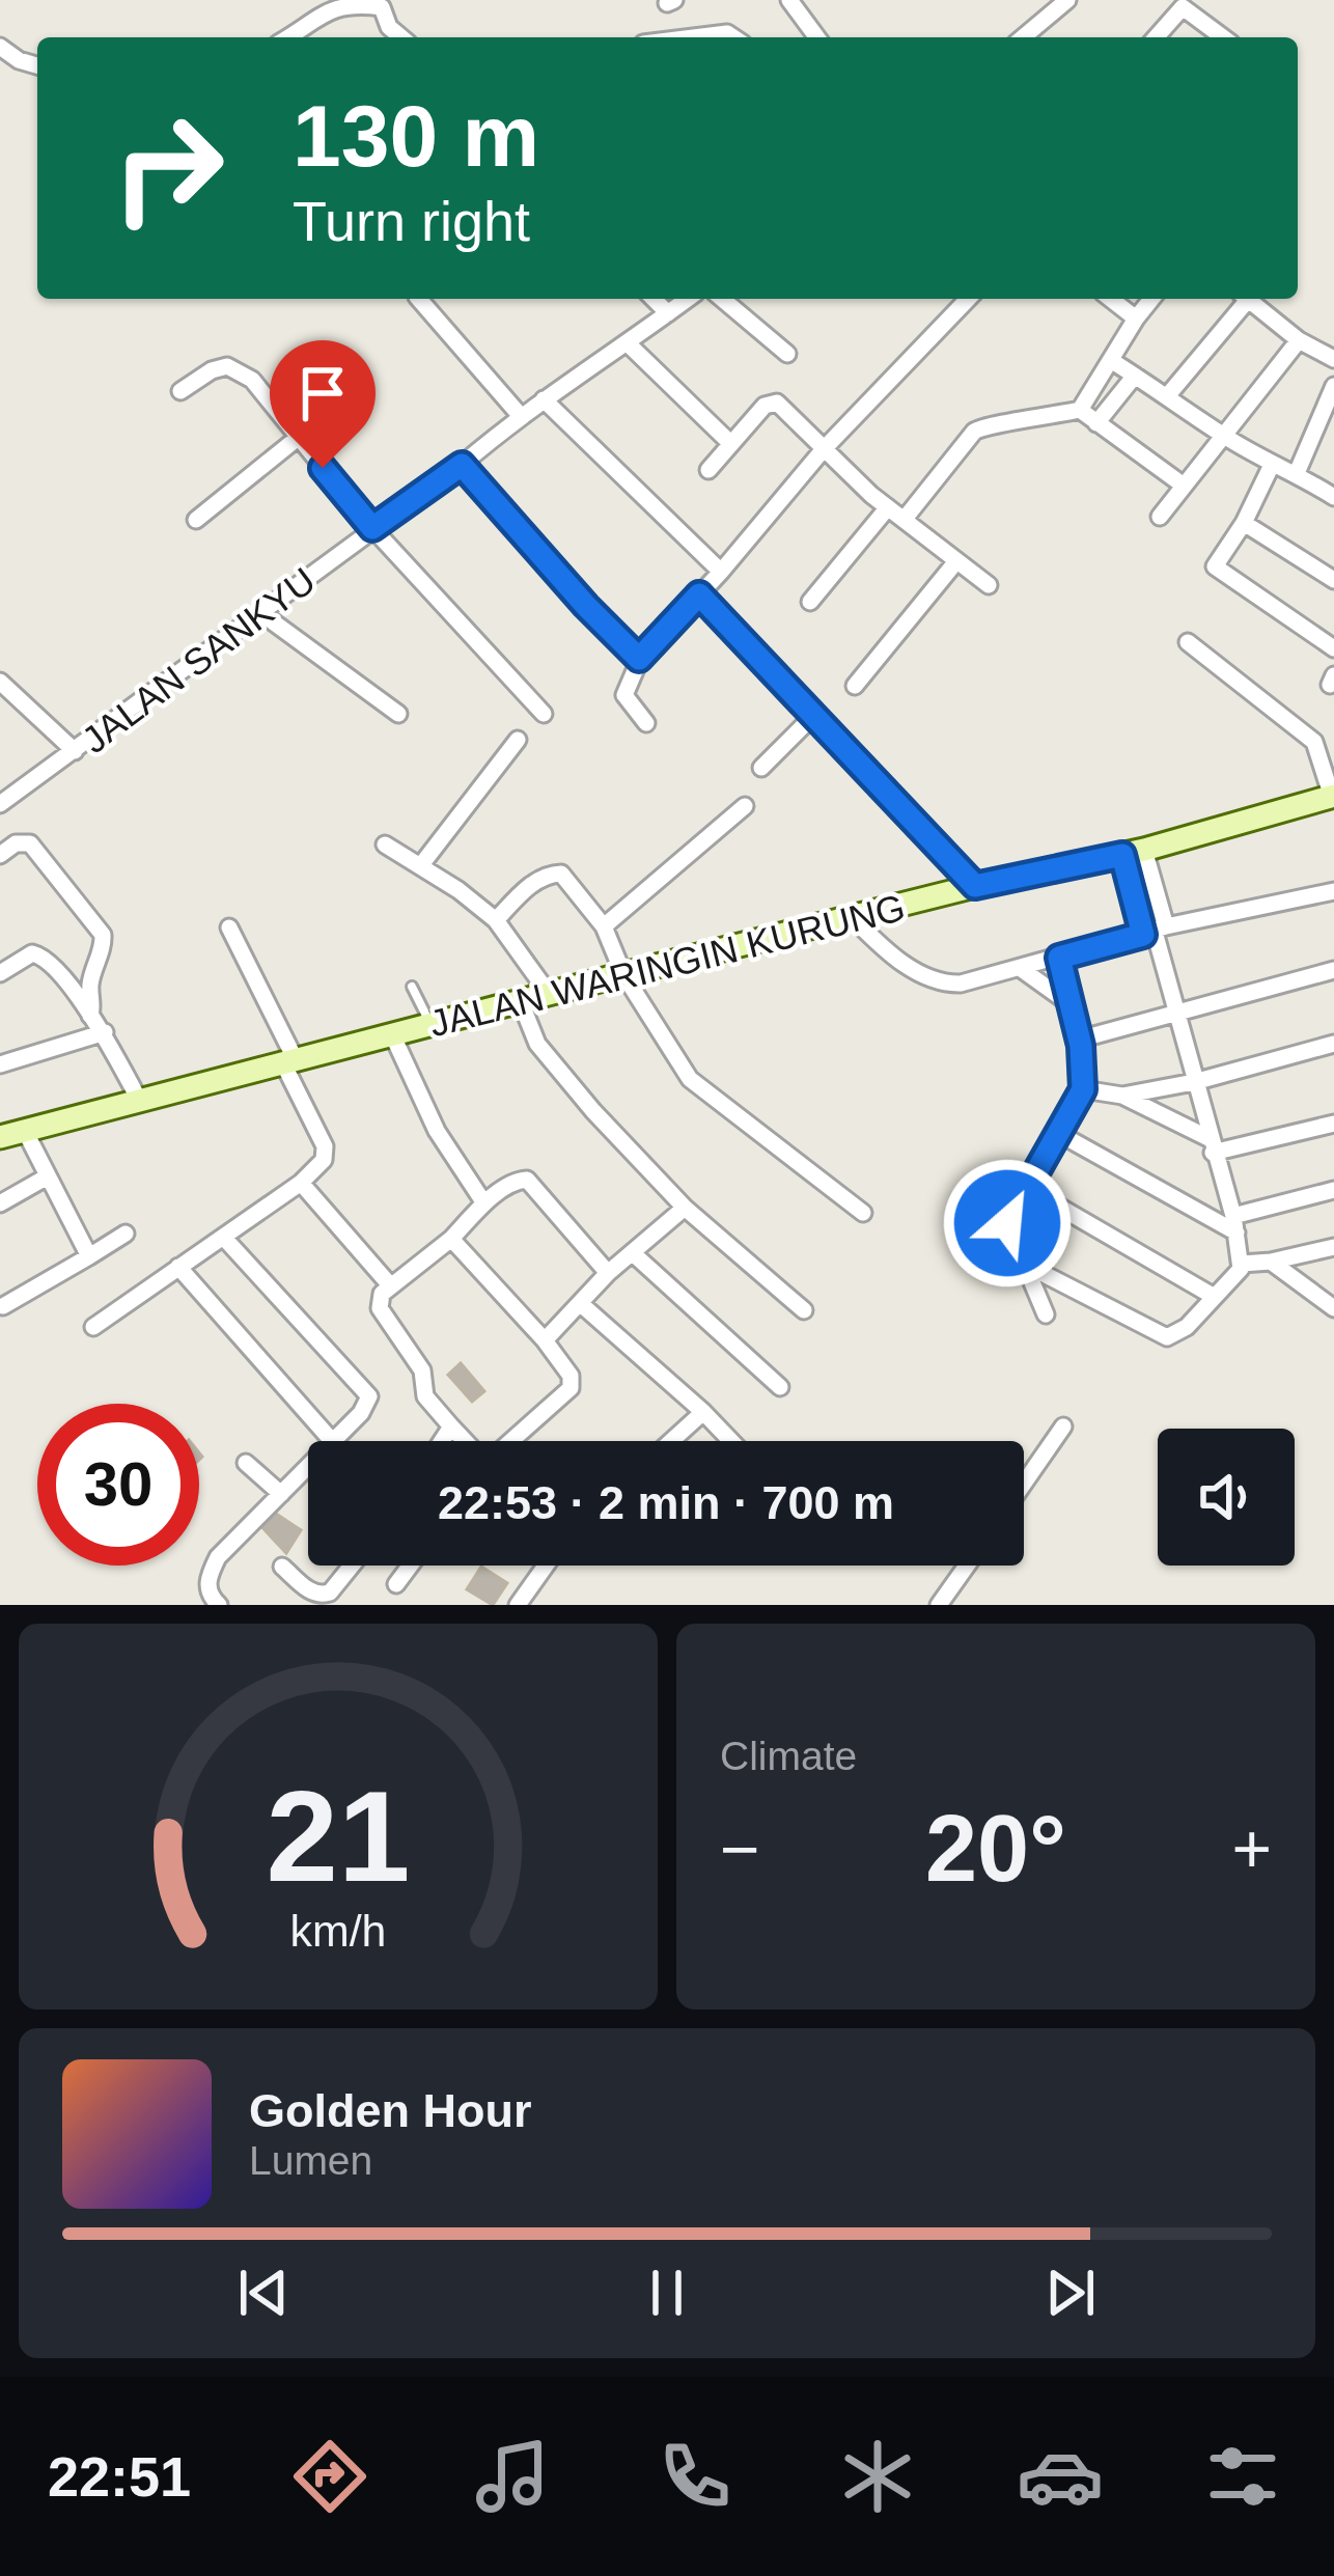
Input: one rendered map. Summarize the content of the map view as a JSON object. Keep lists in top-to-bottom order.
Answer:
{
  "streets": {
    "street": ["JALAN SANKYU", "JALAN WARINGIN KURUNG"]
  },
  "page": {
    "turn": ["130 m", "Turn right"],
    "limit": "30",
    "trip": "22:53 · 2 min · 700 m",
    "tile": "Climate",
    "heat": ["−", "20°", "+"],
    "song": ["Golden Hour", "Lumen"],
    "tabs": "22:51",
    "gauge": ["21", "km/h"]
  }
}
